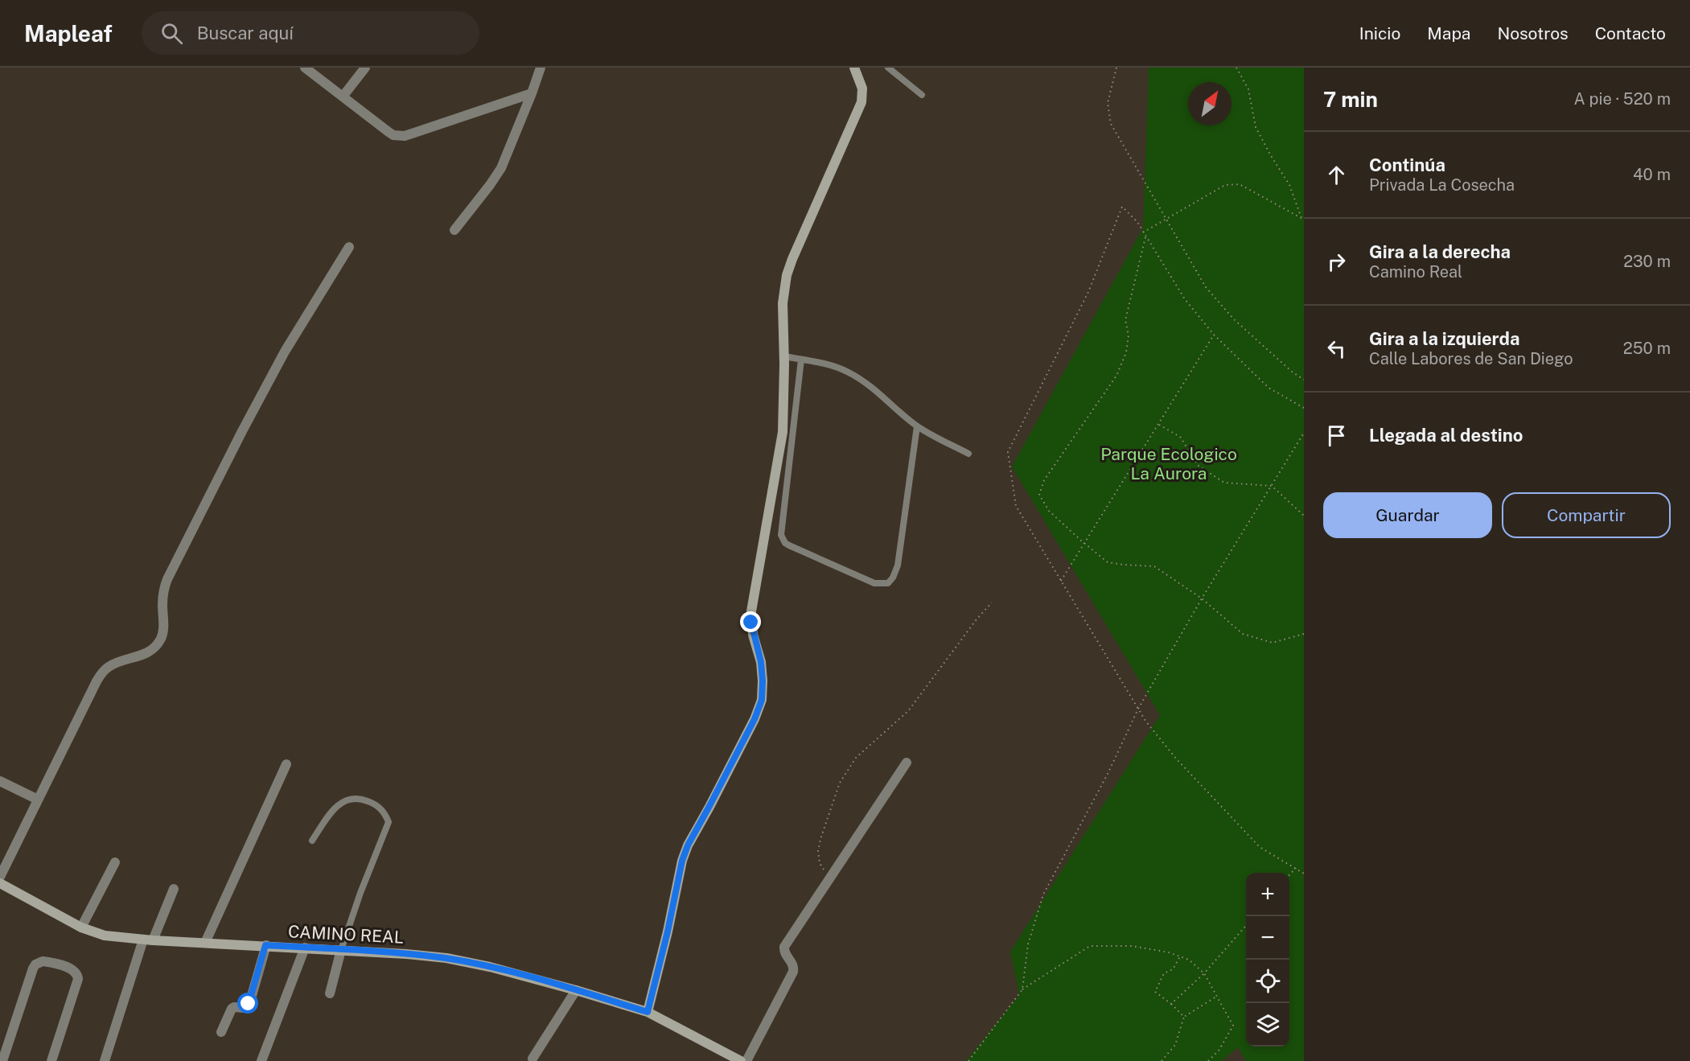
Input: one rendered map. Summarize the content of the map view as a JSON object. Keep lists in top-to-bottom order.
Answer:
{
  "streets": {
    "street": ["CAMINO REAL"]
  },
  "parks": ["Parque Ecologico La Aurora"],
  "north": "top right",
  "page": {
    "header": "Mapleaf",
    "search": "Buscar aquí",
    "nav": [
      "Inicio",
      "Mapa",
      "Nosotros",
      "Contacto"
    ],
    "heading": ["7 min", "A pie · 520 m"],
    "list": [
      ["Continúa", "Privada La Cosecha", "40 m"],
      ["Gira a la derecha", "Camino Real", "230 m"],
      ["Gira a la izquierda", "Calle Labores de San Diego", "250 m"],
      "Llegada al destino"
    ],
    "buttons": ["Guardar", "Compartir"],
    "map_buttons": ["+", "−"]
  }
}
